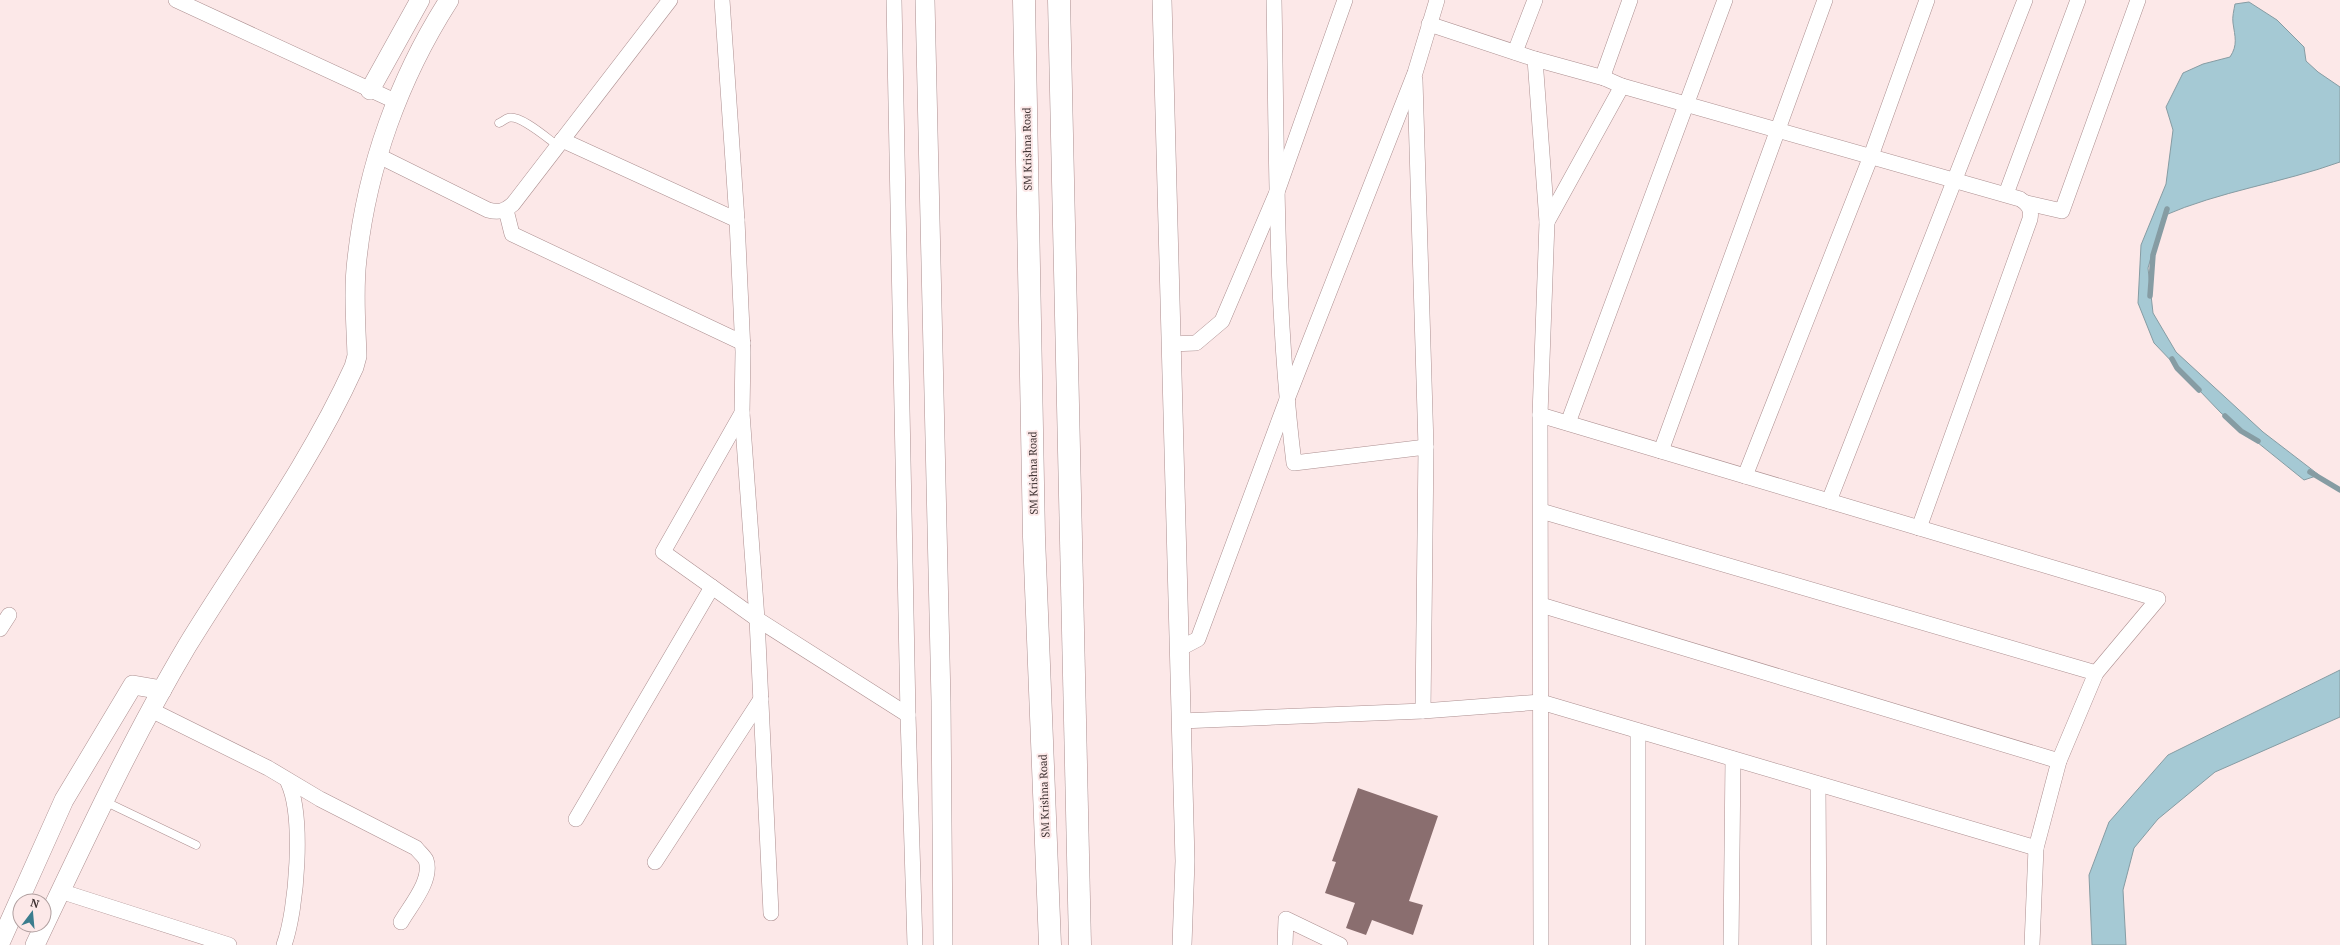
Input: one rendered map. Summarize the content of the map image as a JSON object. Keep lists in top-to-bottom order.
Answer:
{
  "streets": {
    "highway": ["SM Krishna Road"]
  },
  "north": "top"
}
